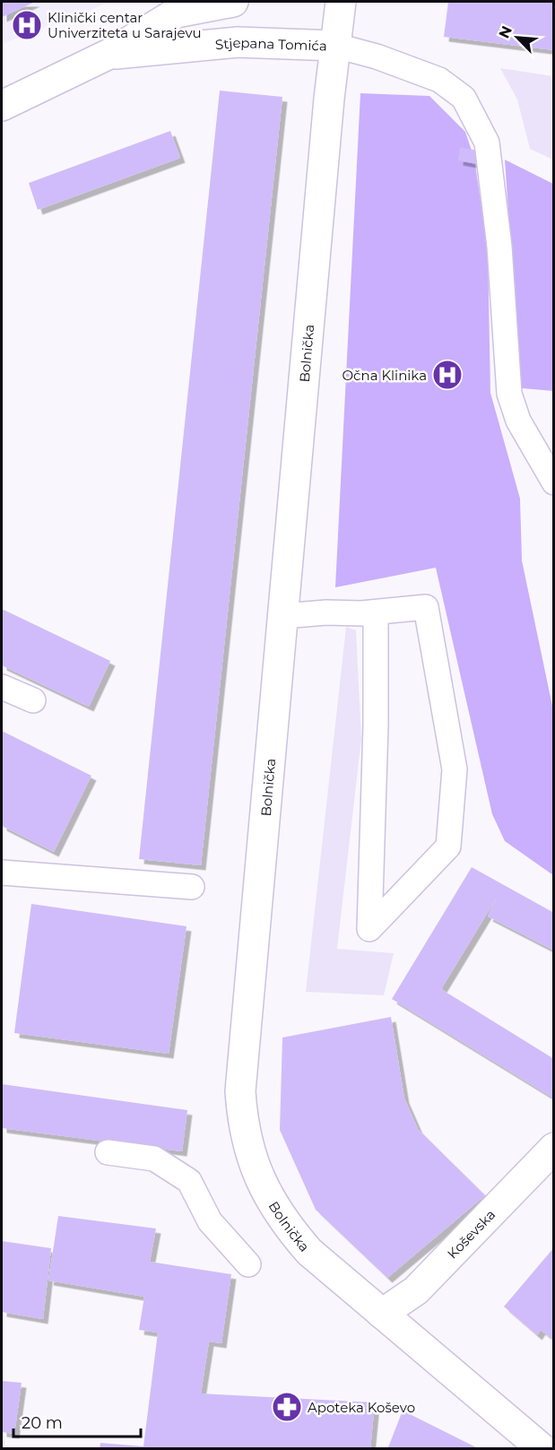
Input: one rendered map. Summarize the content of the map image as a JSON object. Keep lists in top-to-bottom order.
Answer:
{
  "streets": {
    "street": ["Stjepana Tomića", "Bolnička", "Koševska"]
  },
  "crossings": [
    ["Stjepana Tomića", "Bolnička"],
    ["Bolnička", "Koševska"]
  ],
  "places": {
    "hospital": ["Klinički centar Univerziteta u Sarajevu", "Očna Klinika"],
    "pharmacy": ["Apoteka Koševo"]
  },
  "scale_bar": "20 m",
  "north": "top left"
}
